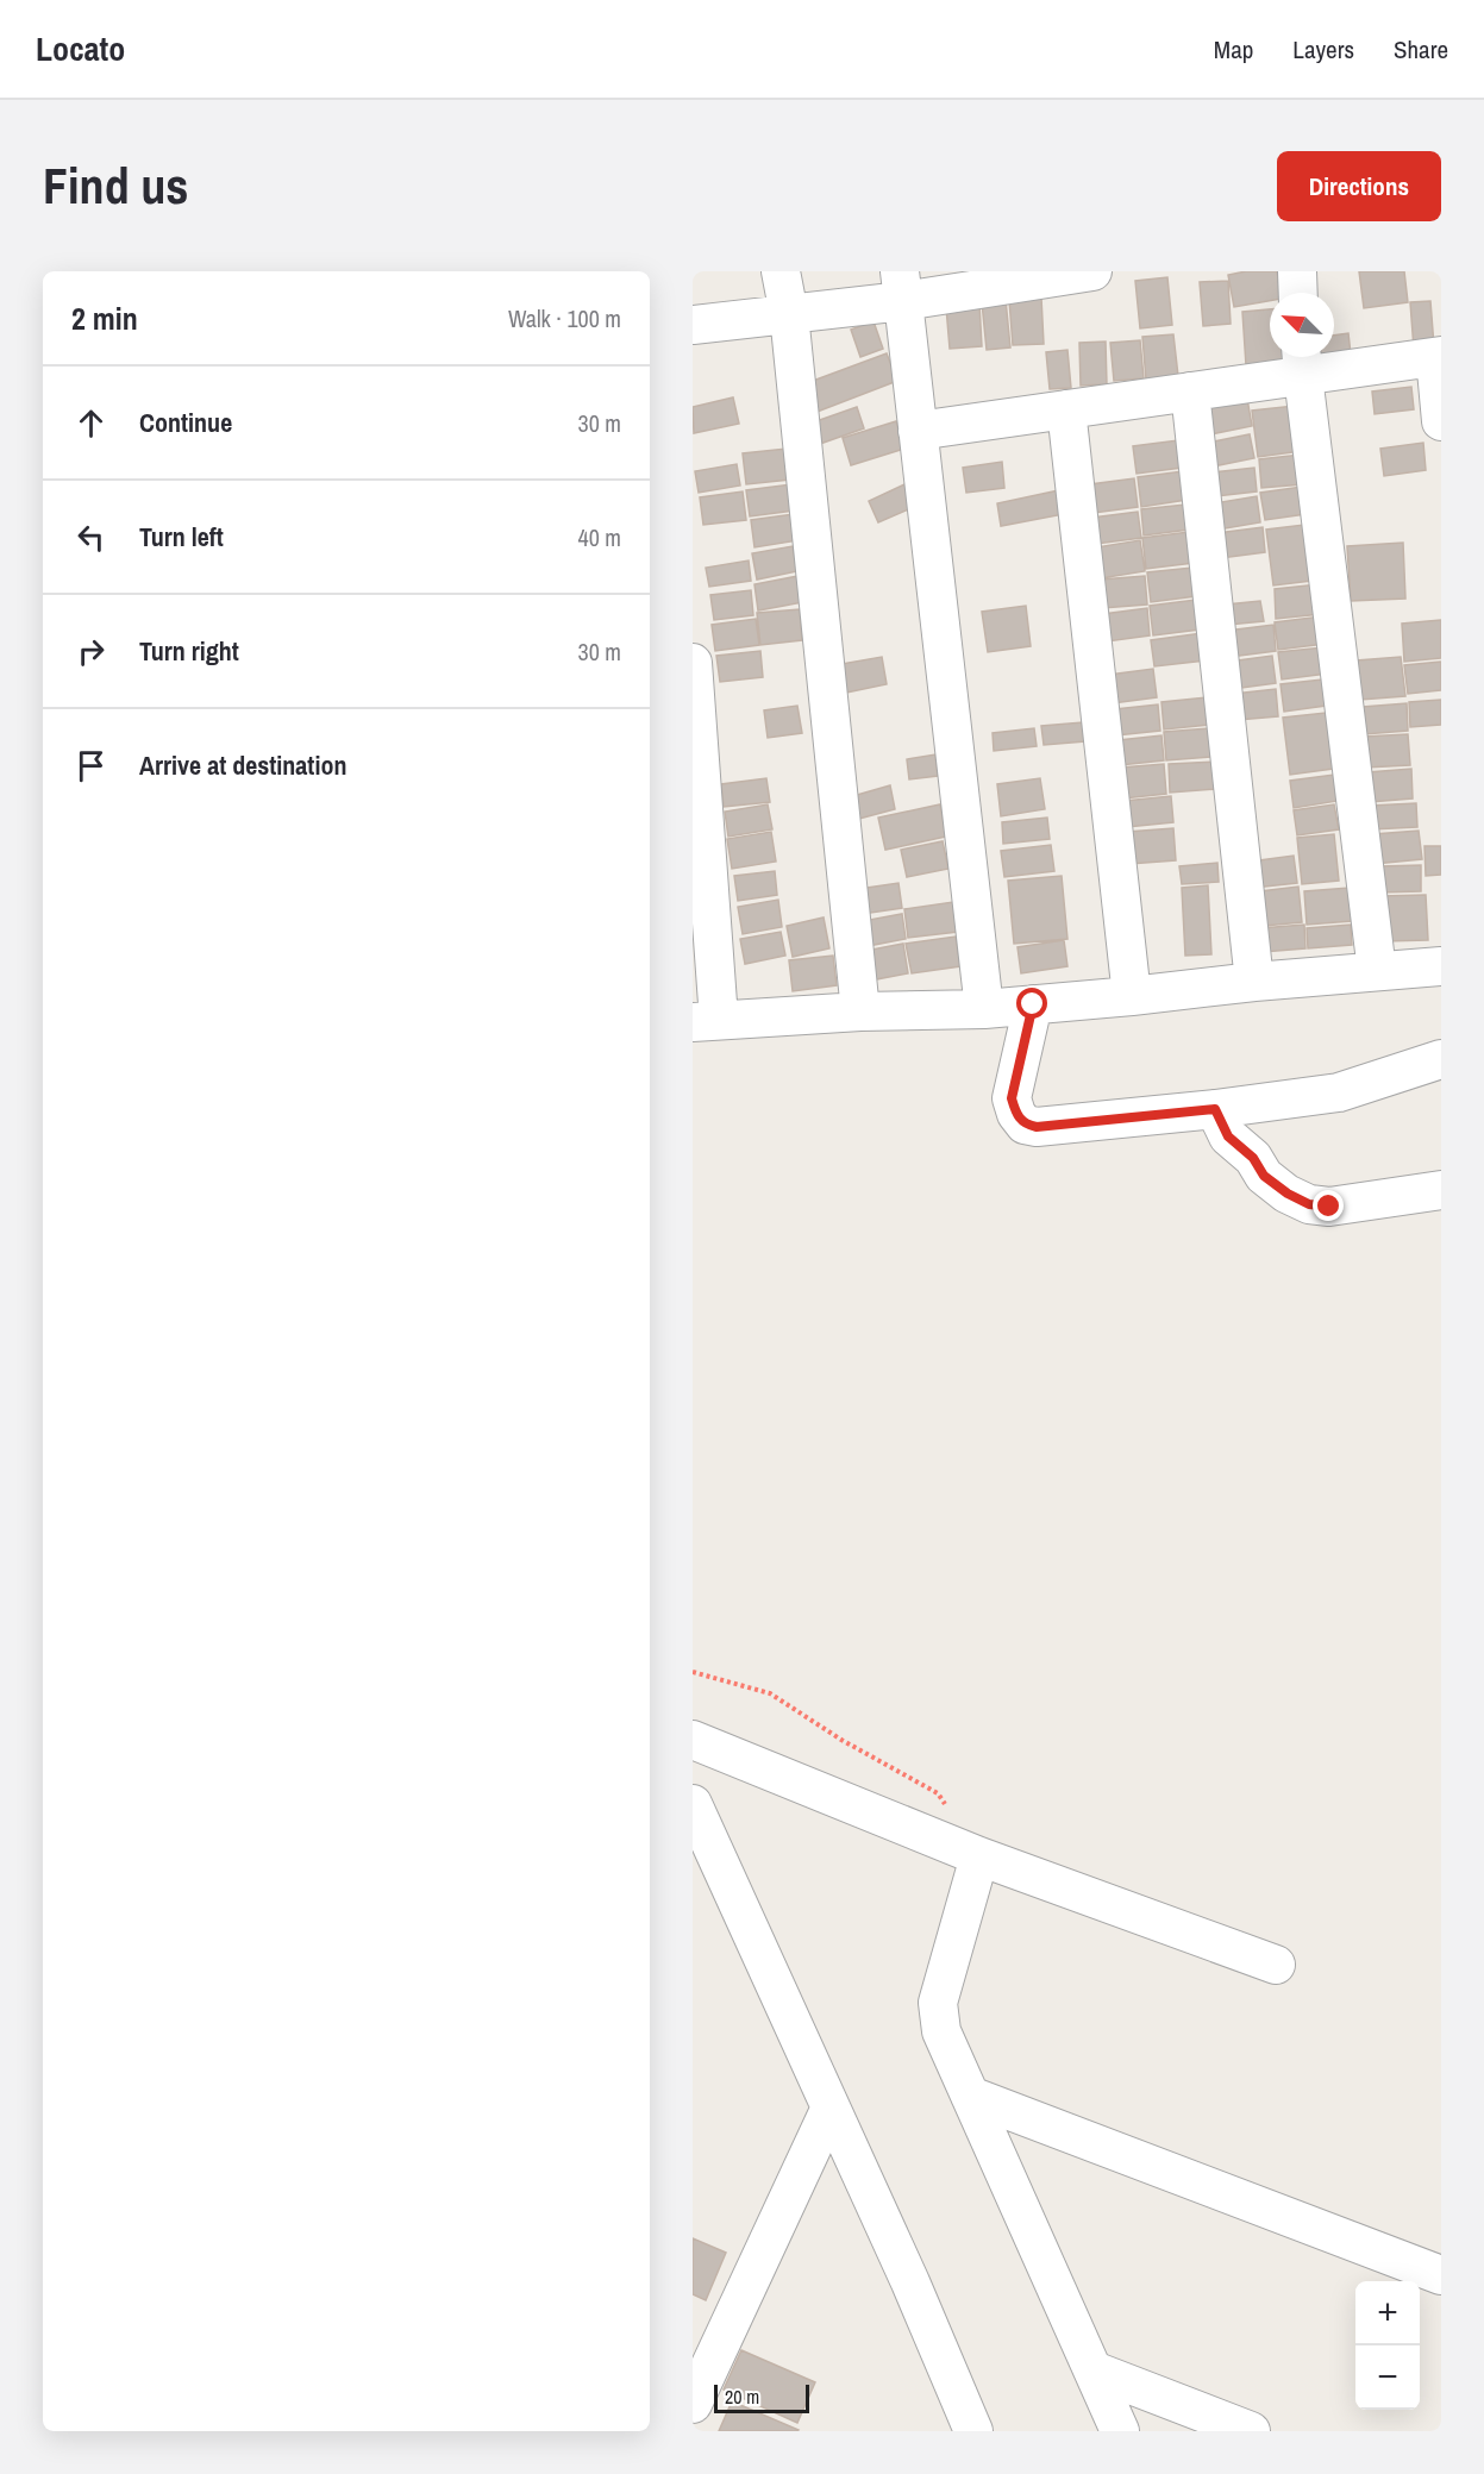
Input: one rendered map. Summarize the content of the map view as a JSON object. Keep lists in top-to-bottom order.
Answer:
{
  "scale_bar": "20 m",
  "north": "top left",
  "page": {
    "header": "Locato",
    "nav": ["Map", "Layers", "Share"],
    "buttons": "Directions",
    "title": "Find us",
    "heading": ["2 min", "Walk · 100 m"],
    "list": [
      ["Continue", "30 m"],
      ["Turn left", "40 m"],
      ["Turn right", "30 m"],
      "Arrive at destination"
    ],
    "map_buttons": ["+", "−"],
    "scale": "20 m"
  }
}
